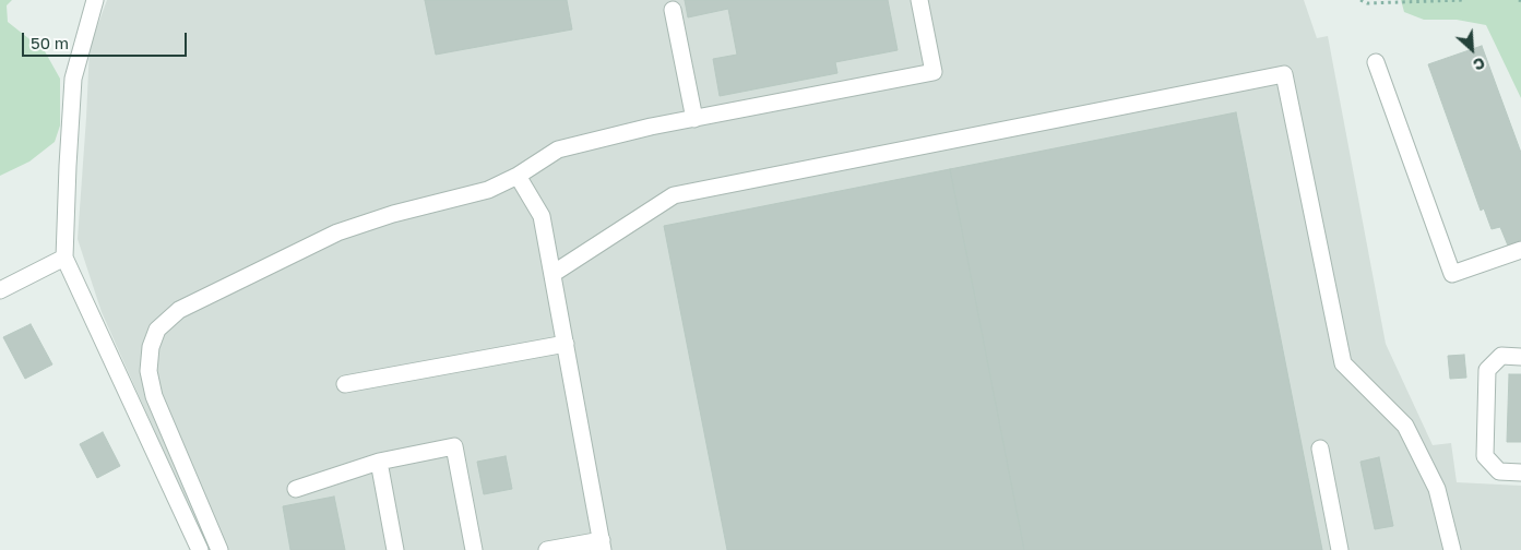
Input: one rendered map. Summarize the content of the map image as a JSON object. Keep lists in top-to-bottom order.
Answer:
{
  "scale_bar": "50 m",
  "north": "bottom right"
}
